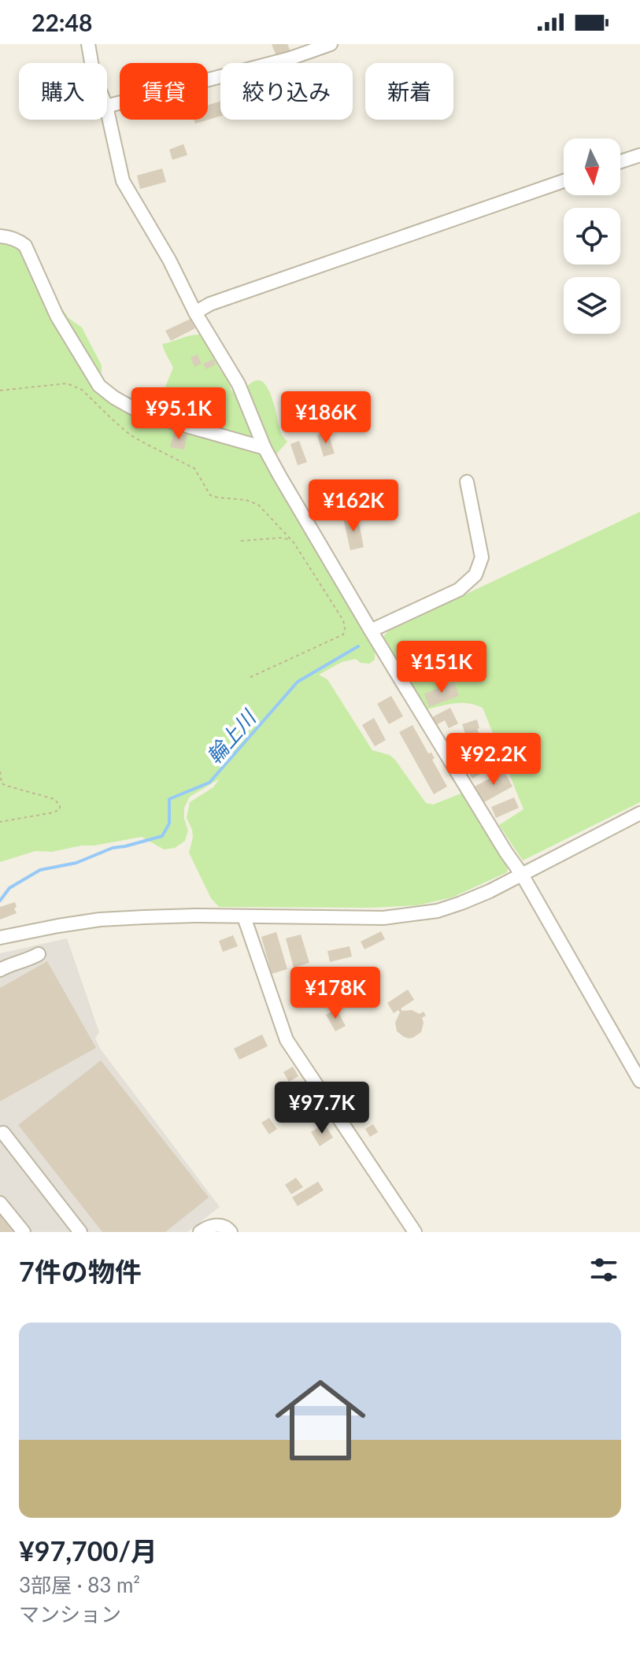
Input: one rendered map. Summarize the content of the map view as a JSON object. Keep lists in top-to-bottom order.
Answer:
{
  "water": ["輪上川"],
  "north": "bottom",
  "page": {
    "status": "22:48",
    "chip": [
      "購入",
      "賃貸",
      "絞り込み",
      "新着"
    ],
    "price": [
      "¥95.1K",
      "¥186K",
      "¥162K",
      "¥151K",
      "¥92.2K",
      "¥178K",
      "¥97.7K"
    ],
    "heading": "7件の物件",
    "list": [
      {
        "name": "¥97,700/月",
        "note": "3部屋 · 83 m² · マンション"
      }
    ]
  }
}
